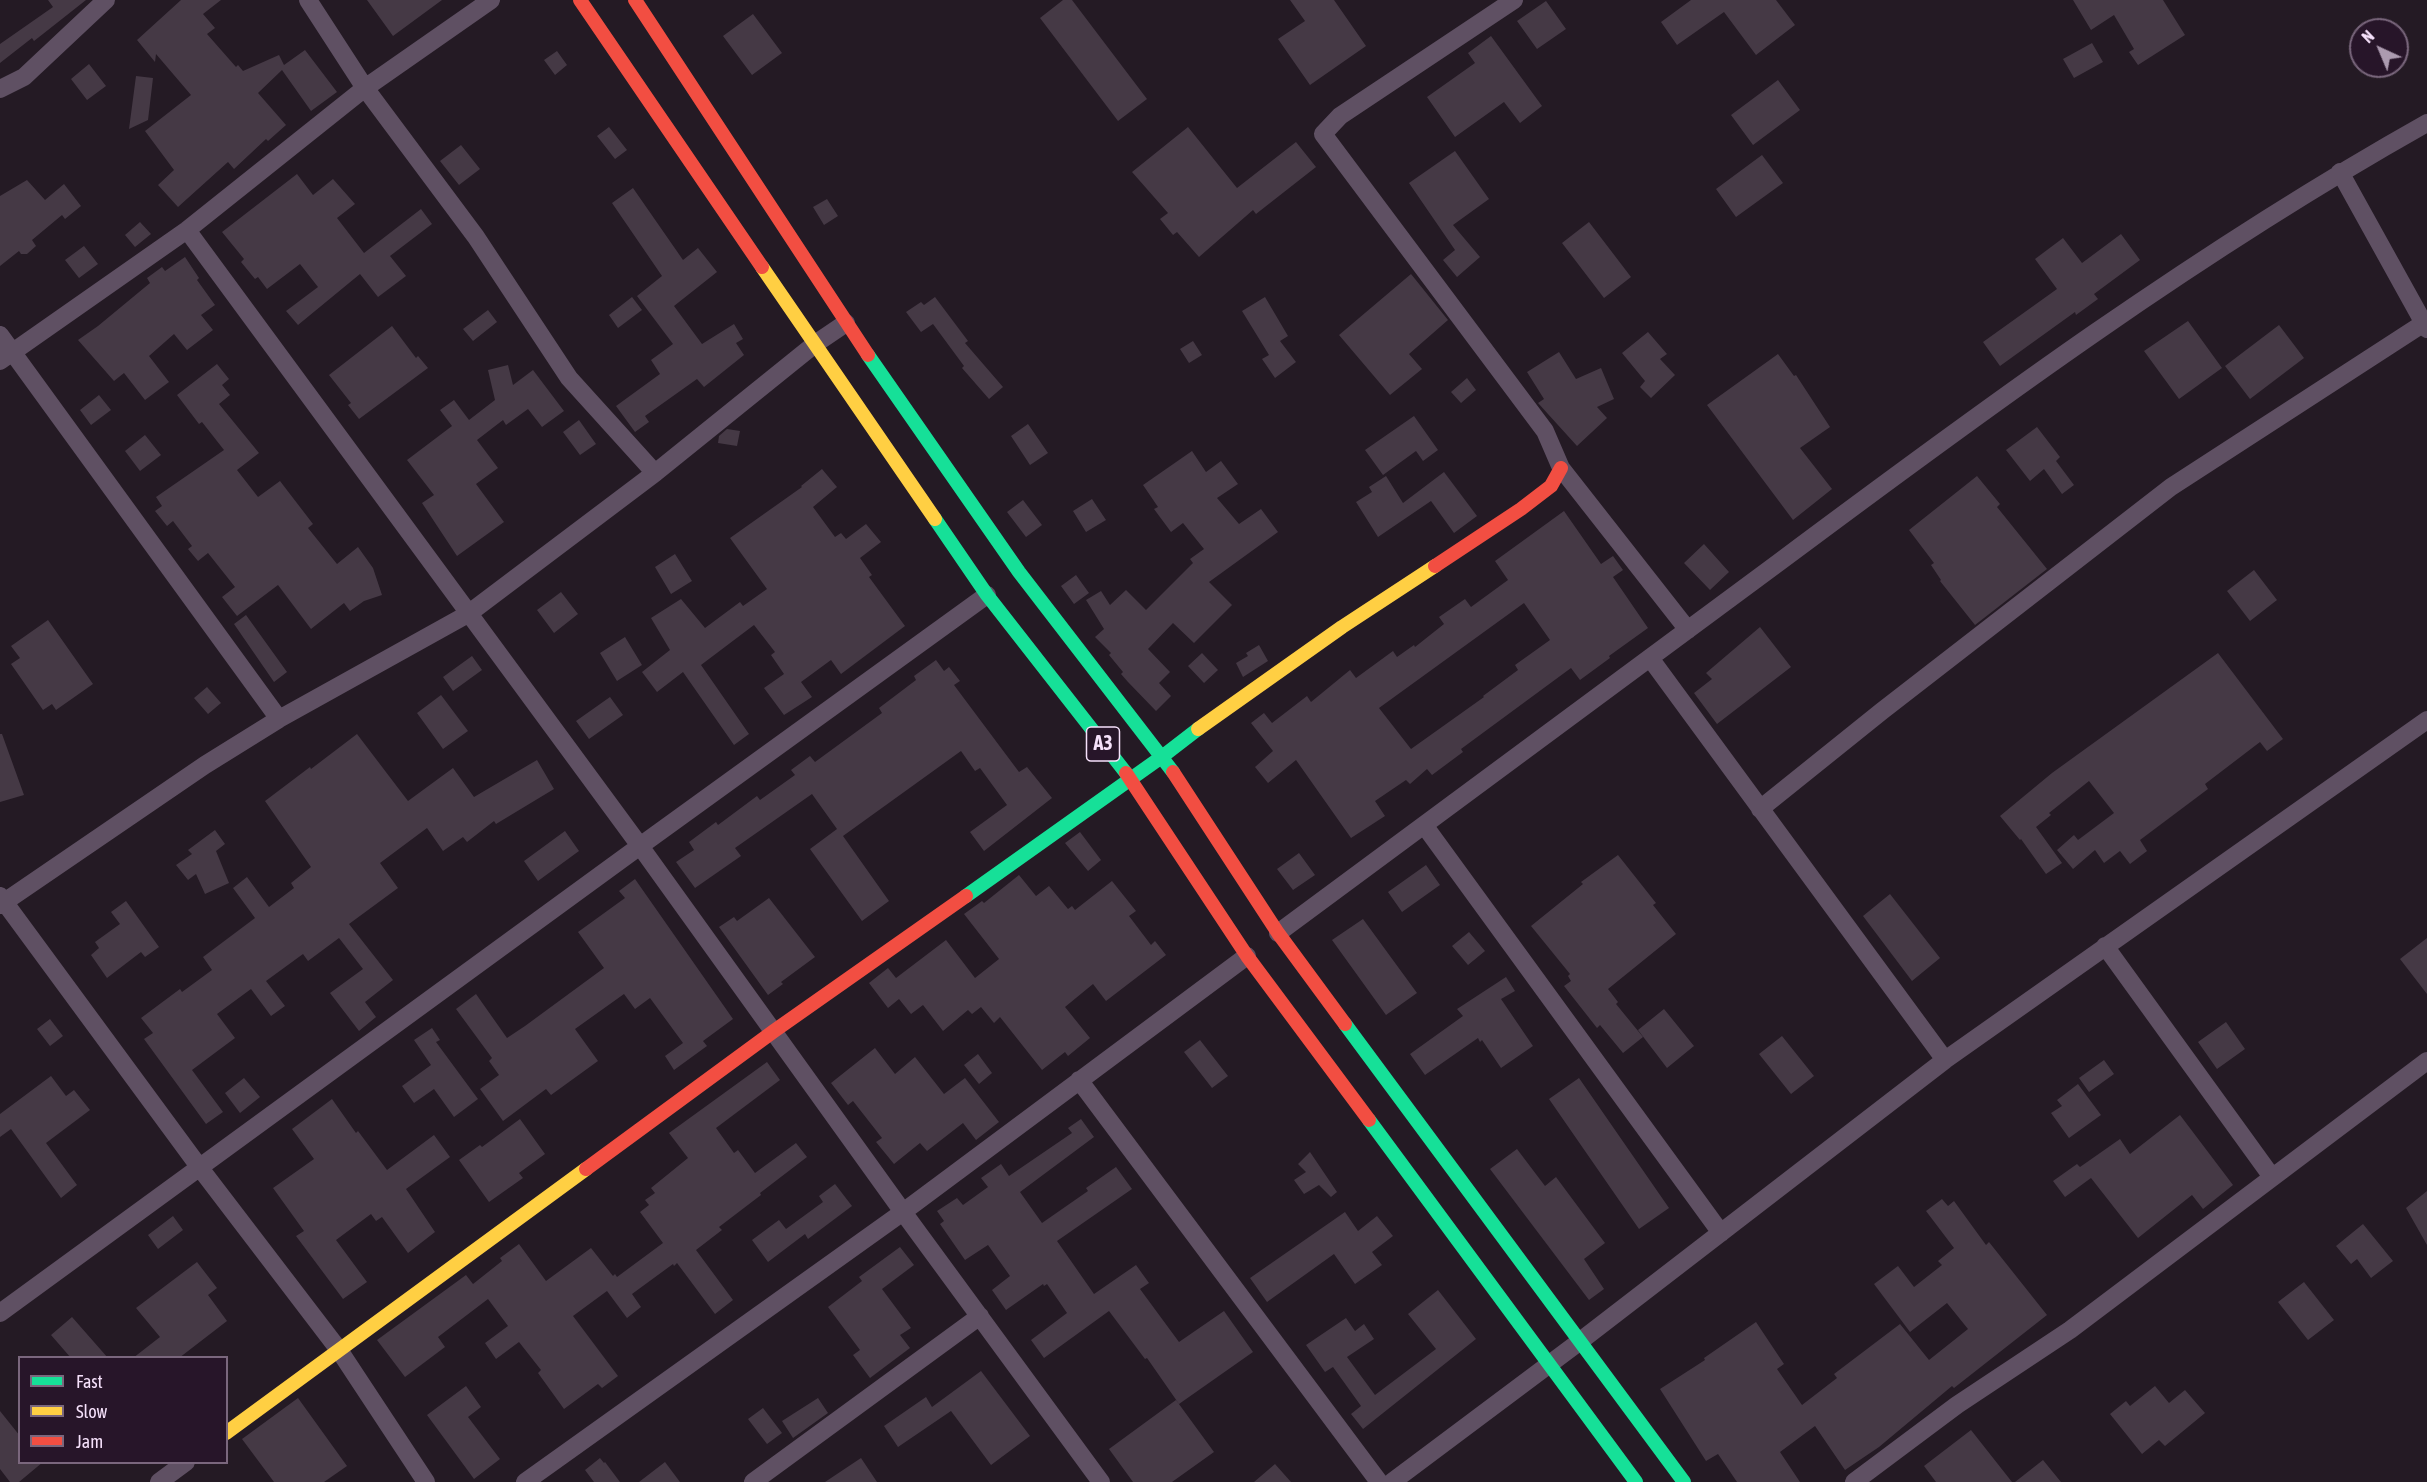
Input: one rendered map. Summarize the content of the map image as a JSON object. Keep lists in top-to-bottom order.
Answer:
{
  "streets": {
    "main road": ["A3"]
  },
  "legend": ["Fast", "Slow", "Jam"],
  "north": "top left"
}
